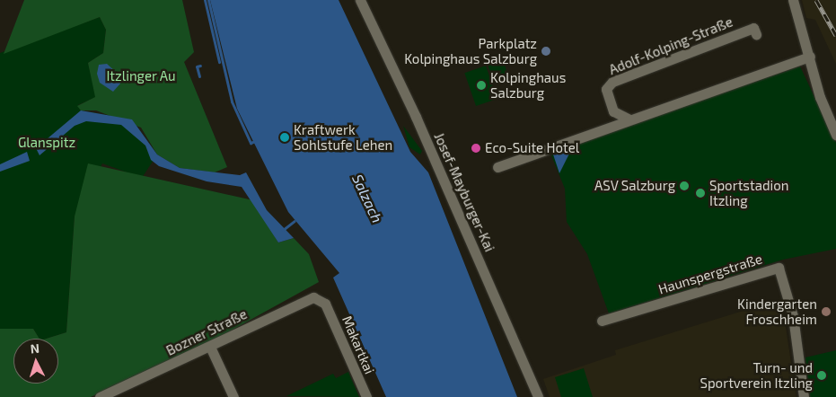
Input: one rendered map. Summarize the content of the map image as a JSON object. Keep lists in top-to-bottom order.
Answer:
{
  "streets": {
    "street": [
      "Adolf-Kolping-Straße",
      "Josef-Mayburger-Kai",
      "Haunspergstraße",
      "Bozner Straße",
      "Makartkai"
    ]
  },
  "crossings": [
    ["Bozner Straße", "Makartkai"]
  ],
  "water": ["Salzach"],
  "parks": ["Itzlinger Au", "Glanspitz"],
  "places": [
    "Parkplatz Kolpinghaus Salzburg",
    "Kolpinghaus Salzburg",
    "Kraftwerk Sohlstufe Lehen",
    "Eco-Suite Hotel",
    "ASV Salzburg",
    "Sportstadion Itzling",
    "Kindergarten Froschheim",
    "Turn- und Sportverein Itzling"
  ],
  "north": "top"
}
